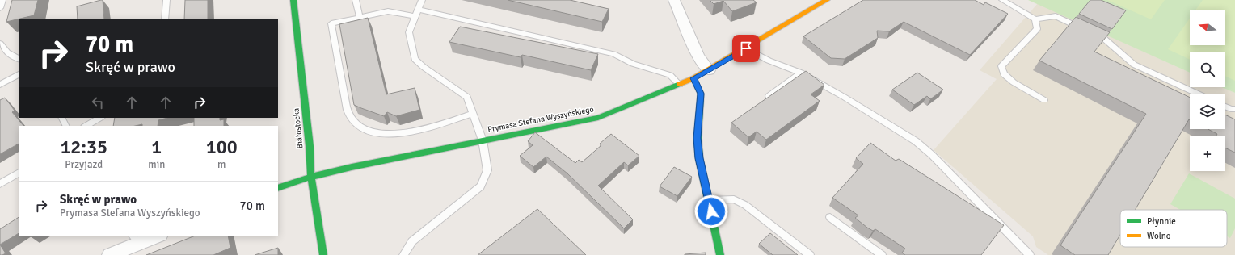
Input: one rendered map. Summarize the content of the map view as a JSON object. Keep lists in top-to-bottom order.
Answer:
{
  "streets": {
    "street": ["Prymasa Stefana Wyszyńskiego", "Białostocka"]
  },
  "crossings": [
    ["Prymasa Stefana Wyszyńskiego", "Białostocka"]
  ],
  "legend": ["Płynnie", "Wolno"],
  "north": "left",
  "page": {
    "map_buttons": "+",
    "turn": ["70 m", "Skręć w prawo"],
    "eta": [
      "12:35",
      "Przyjazd",
      "1",
      "min",
      "100",
      "m"
    ],
    "list": [
      {
        "name": "Skręć w prawo",
        "note": "Prymasa Stefana Wyszyńskiego",
        "value": "70 m"
      }
    ]
  }
}
